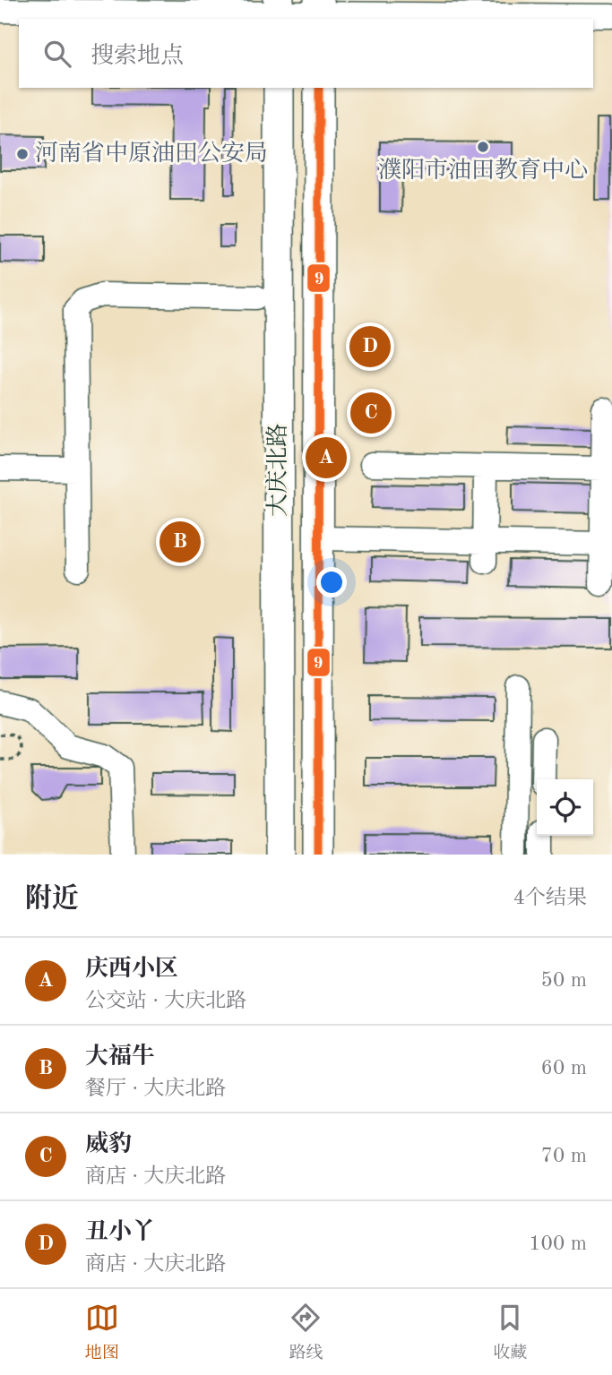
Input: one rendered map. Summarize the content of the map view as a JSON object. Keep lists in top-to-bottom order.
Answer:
{
  "streets": {
    "main road": ["大庆北路"]
  },
  "places": ["濮阳市油田教育中心", "河南省中原油田公安局"],
  "lines": ["transit line 9"],
  "page": {
    "search": "搜索地点",
    "pins": [
      "D",
      "C",
      "A",
      "B"
    ],
    "heading": ["附近", "4个结果"],
    "list": [
      {
        "mark": "A",
        "name": "庆西小区",
        "note": "公交站 · 大庆北路",
        "value": "50 m"
      },
      {
        "mark": "B",
        "name": "大福牛",
        "note": "餐厅 · 大庆北路",
        "value": "60 m"
      },
      {
        "mark": "C",
        "name": "威豹",
        "note": "商店 · 大庆北路",
        "value": "70 m"
      },
      {
        "mark": "D",
        "name": "丑小丫",
        "note": "商店 · 大庆北路",
        "value": "100 m"
      }
    ],
    "nav": ["地图", "路线", "收藏"]
  }
}
